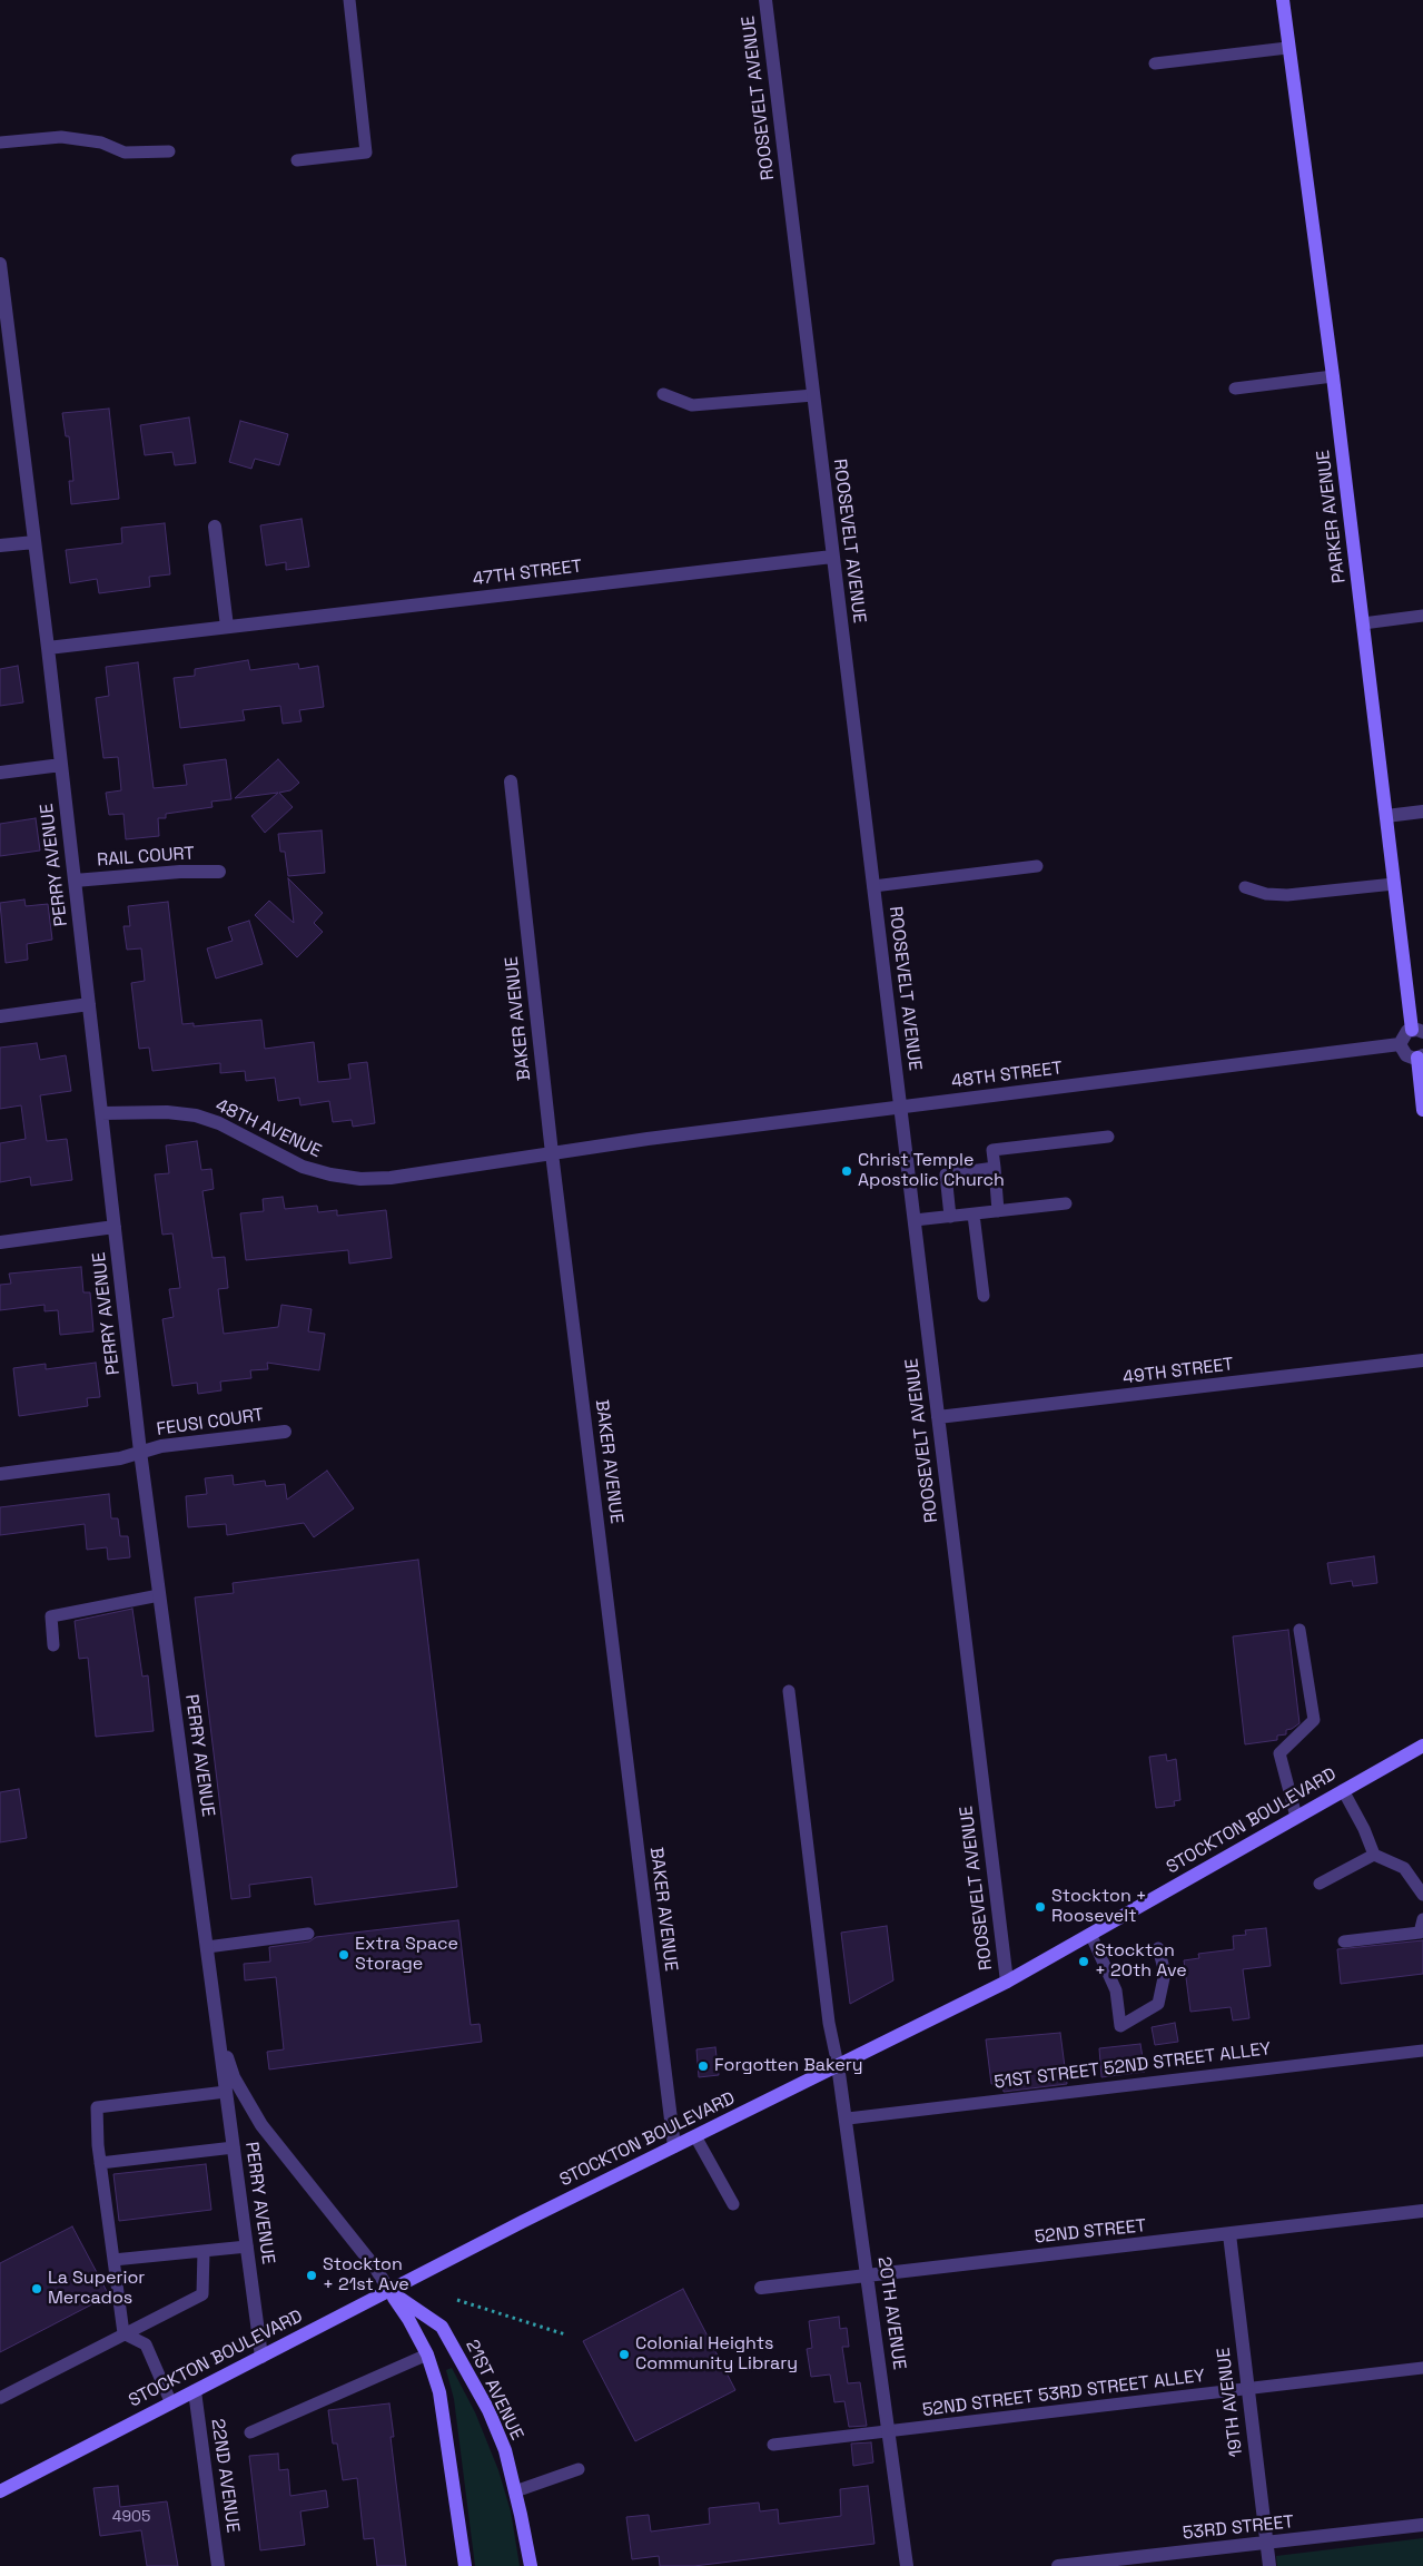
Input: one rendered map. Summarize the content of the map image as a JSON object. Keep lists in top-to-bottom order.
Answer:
{
  "streets": {
    "street": [
      "ROOSEVELT AVENUE",
      "PARKER AVENUE",
      "47TH STREET",
      "RAIL COURT",
      "PERRY AVENUE",
      "BAKER AVENUE",
      "48TH STREET",
      "48TH AVENUE",
      "49TH STREET",
      "FEUSI COURT",
      "STOCKTON BOULEVARD",
      "52ND STREET",
      "20TH AVENUE",
      "21ST AVENUE",
      "19TH AVENUE",
      "22ND AVENUE",
      "53RD STREET"
    ],
    "lane": ["51ST STREET 52ND STREET ALLEY", "52ND STREET 53RD STREET ALLEY"]
  },
  "crossings": [
    ["ROOSEVELT AVENUE", "47TH STREET"],
    ["ROOSEVELT AVENUE", "48TH STREET"],
    ["ROOSEVELT AVENUE", "49TH STREET"],
    ["ROOSEVELT AVENUE", "STOCKTON BOULEVARD"],
    ["47TH STREET", "PERRY AVENUE"],
    ["RAIL COURT", "PERRY AVENUE"],
    ["PERRY AVENUE", "48TH AVENUE"],
    ["PERRY AVENUE", "FEUSI COURT"],
    ["PERRY AVENUE", "STOCKTON BOULEVARD"],
    ["PERRY AVENUE", "21ST AVENUE"],
    ["BAKER AVENUE", "48TH STREET"],
    ["BAKER AVENUE", "48TH AVENUE"],
    ["BAKER AVENUE", "STOCKTON BOULEVARD"],
    ["48TH STREET", "48TH AVENUE"],
    ["STOCKTON BOULEVARD", "20TH AVENUE"],
    ["STOCKTON BOULEVARD", "21ST AVENUE"],
    ["STOCKTON BOULEVARD", "22ND AVENUE"],
    ["51ST STREET 52ND STREET ALLEY", "20TH AVENUE"],
    ["52ND STREET", "20TH AVENUE"],
    ["52ND STREET", "19TH AVENUE"],
    ["20TH AVENUE", "52ND STREET 53RD STREET ALLEY"],
    ["52ND STREET 53RD STREET ALLEY", "19TH AVENUE"],
    ["19TH AVENUE", "53RD STREET"]
  ],
  "places": [
    "Christ Temple Apostolic Church",
    "Stockton + Roosevelt",
    "Extra Space Storage",
    "Stockton + 20th Ave",
    "Forgotten Bakery",
    "Stockton + 21st Ave",
    "La Superior Mercados",
    "Colonial Heights Community Library"
  ],
  "house_numbers": ["4905"]
}
